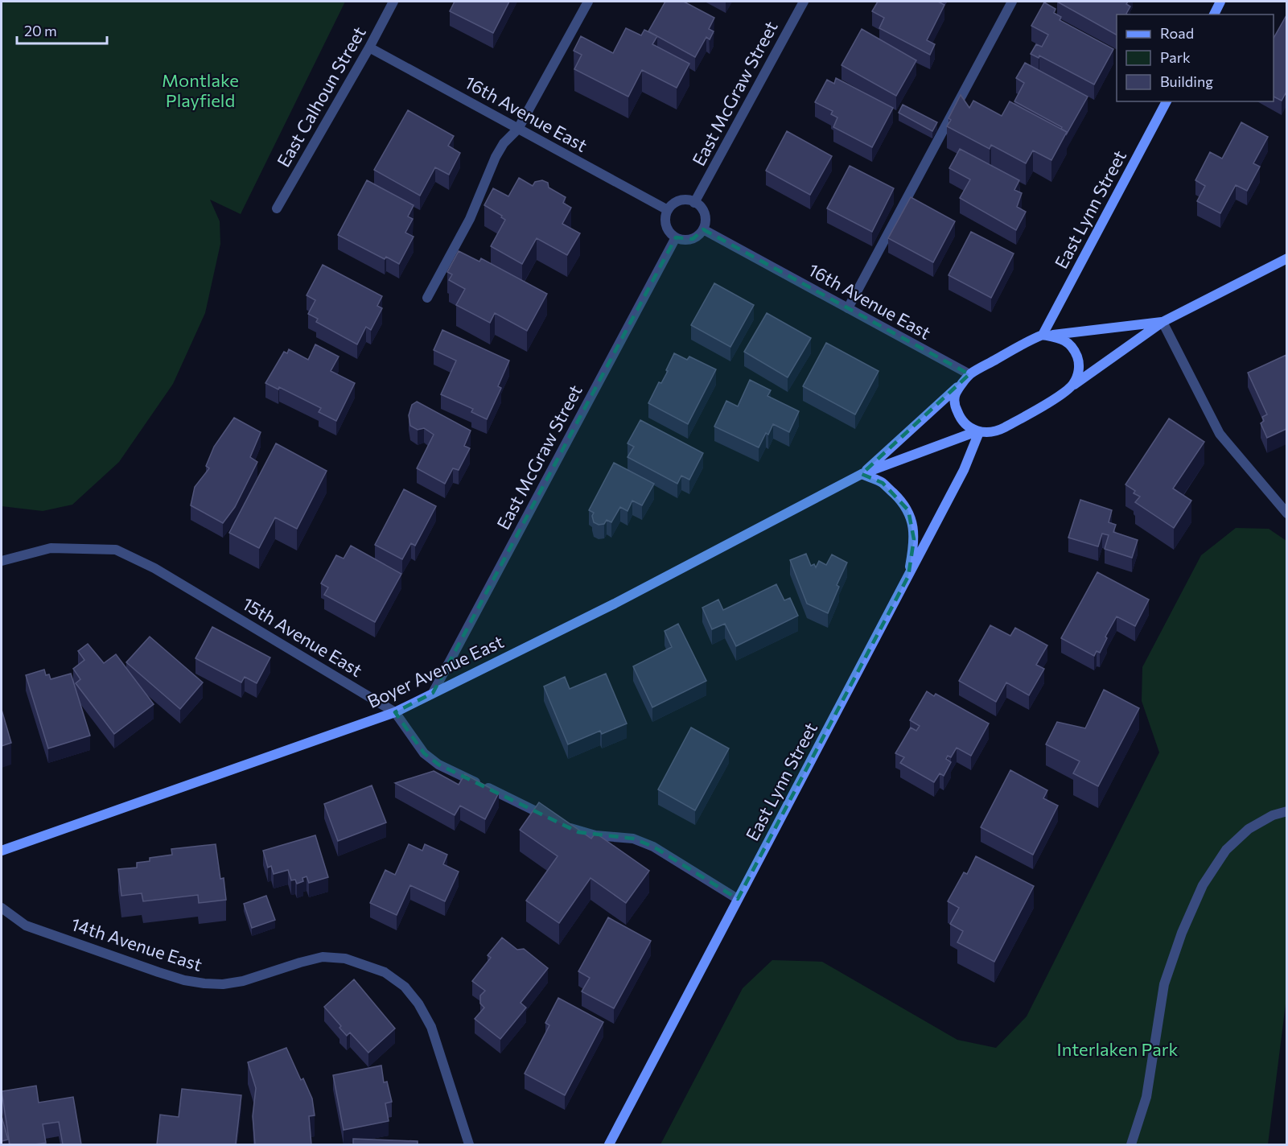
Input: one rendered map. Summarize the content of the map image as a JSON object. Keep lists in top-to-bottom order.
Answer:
{
  "streets": {
    "street": [
      "East McGraw Street",
      "East Calhoun Street",
      "16th Avenue East",
      "East Lynn Street",
      "15th Avenue East",
      "Boyer Avenue East",
      "14th Avenue East"
    ]
  },
  "crossings": [
    ["East McGraw Street", "16th Avenue East"],
    ["East McGraw Street", "Boyer Avenue East"],
    ["East Calhoun Street", "16th Avenue East"],
    ["16th Avenue East", "Boyer Avenue East"],
    ["East Lynn Street", "15th Avenue East"],
    ["East Lynn Street", "Boyer Avenue East"],
    ["15th Avenue East", "Boyer Avenue East"]
  ],
  "parks": ["Montlake Playfield", "Interlaken Park"],
  "legend": ["Road", "Park", "Building"],
  "scale_bar": "20 m"
}
